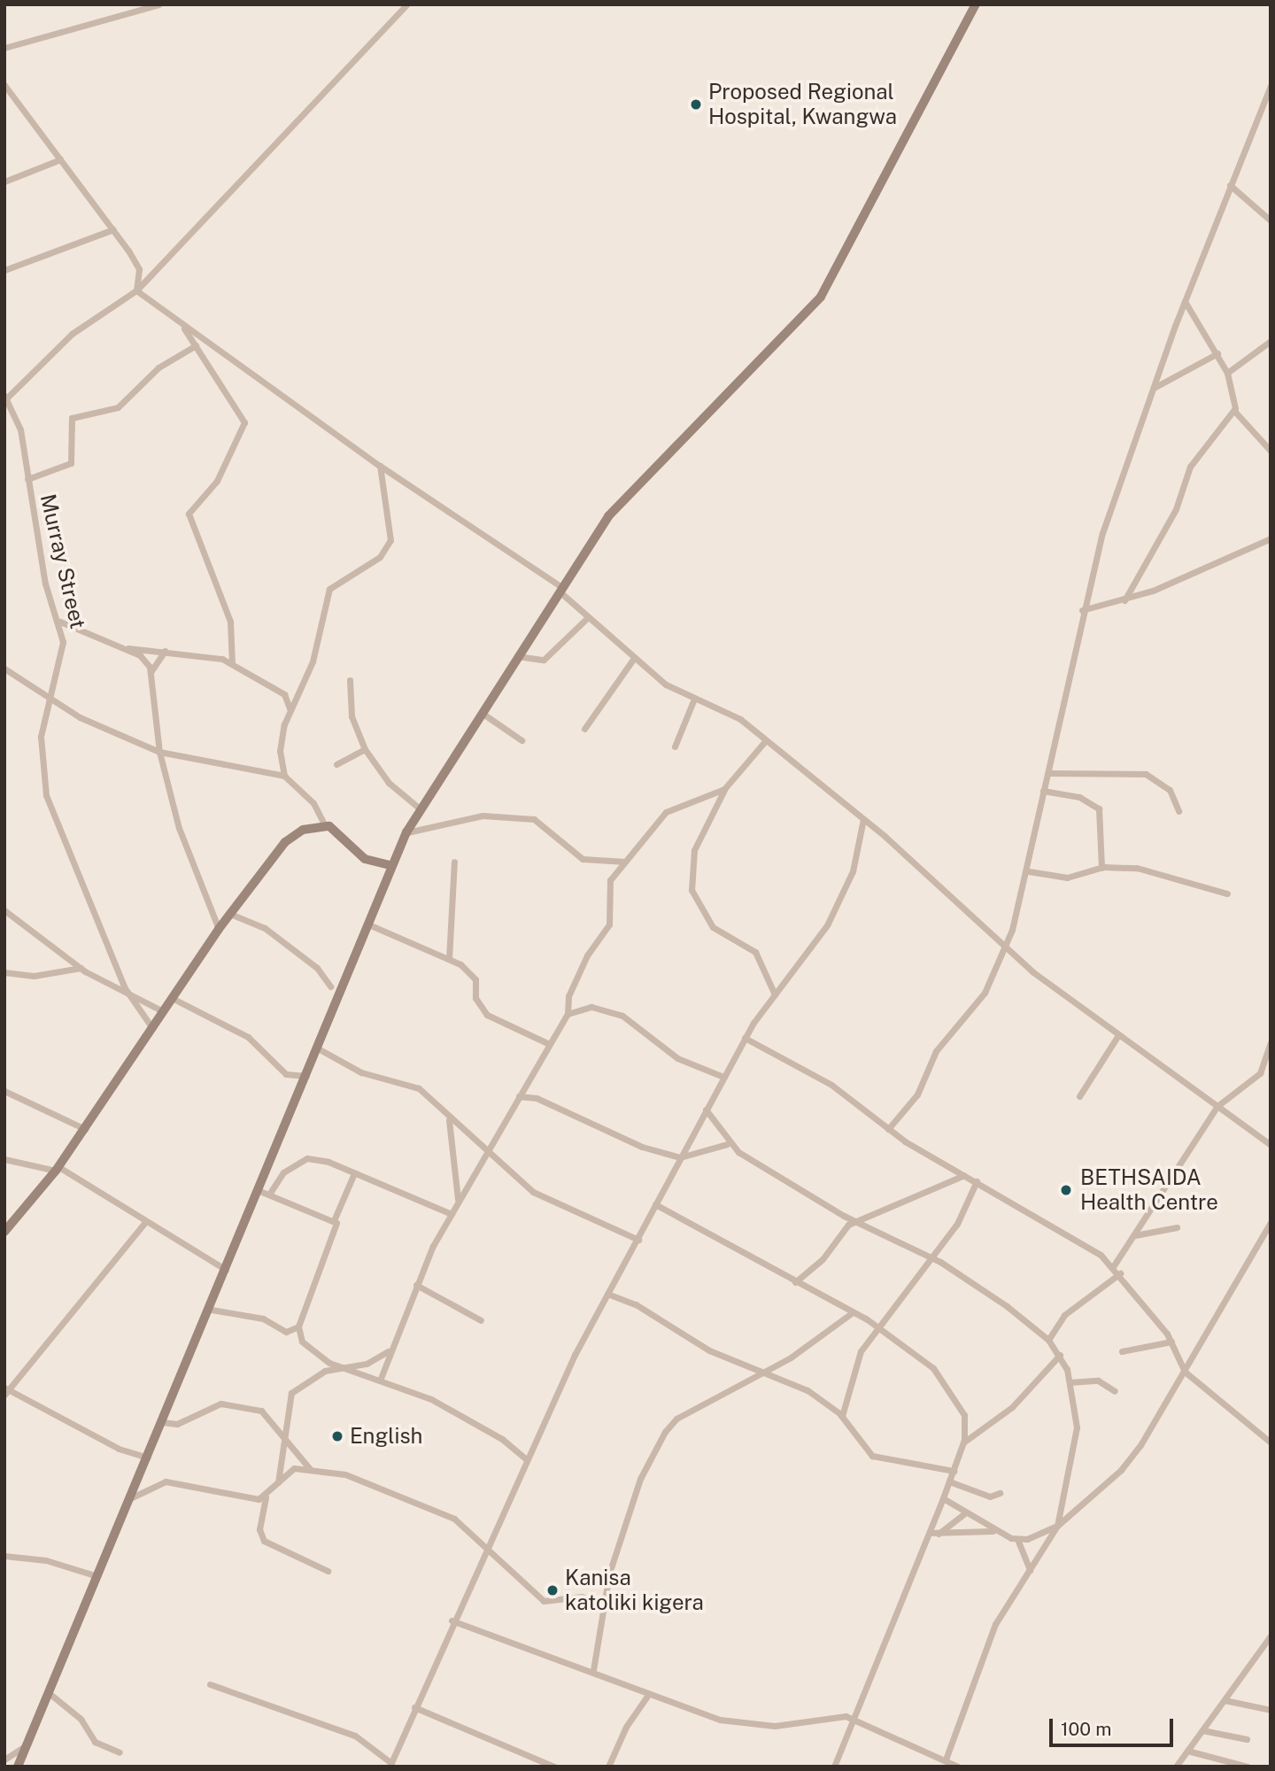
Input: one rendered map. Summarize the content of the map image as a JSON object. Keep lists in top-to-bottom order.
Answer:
{
  "streets": {
    "street": ["Murray Street"]
  },
  "places": [
    "Proposed Regional Hospital, Kwangwa",
    "BETHSAIDA Health Centre",
    "English",
    "Kanisa katoliki kigera"
  ],
  "scale_bar": "100 m"
}
